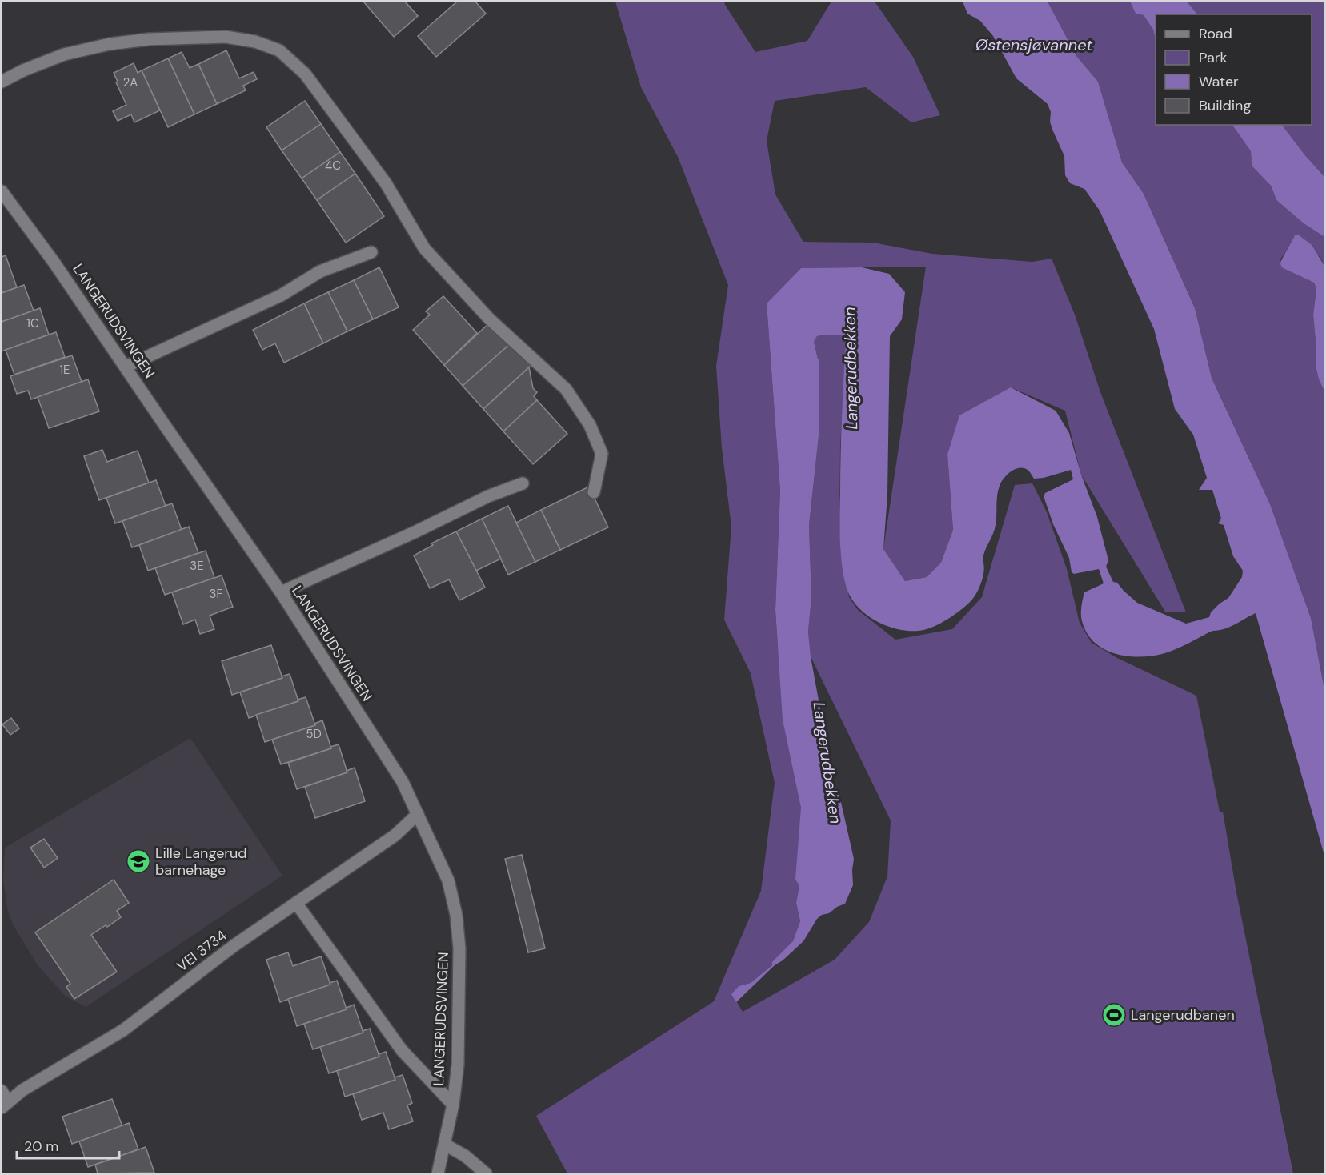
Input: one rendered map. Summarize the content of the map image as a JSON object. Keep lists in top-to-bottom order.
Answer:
{
  "streets": {
    "street": ["LANGERUDSVINGEN", "VEI 3734"]
  },
  "crossings": [
    ["LANGERUDSVINGEN", "VEI 3734"]
  ],
  "water": ["Østensjøvannet", "Langerudbekken"],
  "places": {
    "school or university": ["Lille Langerud barnehage"],
    "sports": ["Langerudbanen"]
  },
  "house_numbers": [
    "2A",
    "4C",
    "1C",
    "1E",
    "3E",
    "3F",
    "5D"
  ],
  "legend": [
    "Road",
    "Park",
    "Water",
    "Building"
  ],
  "scale_bar": "20 m"
}
